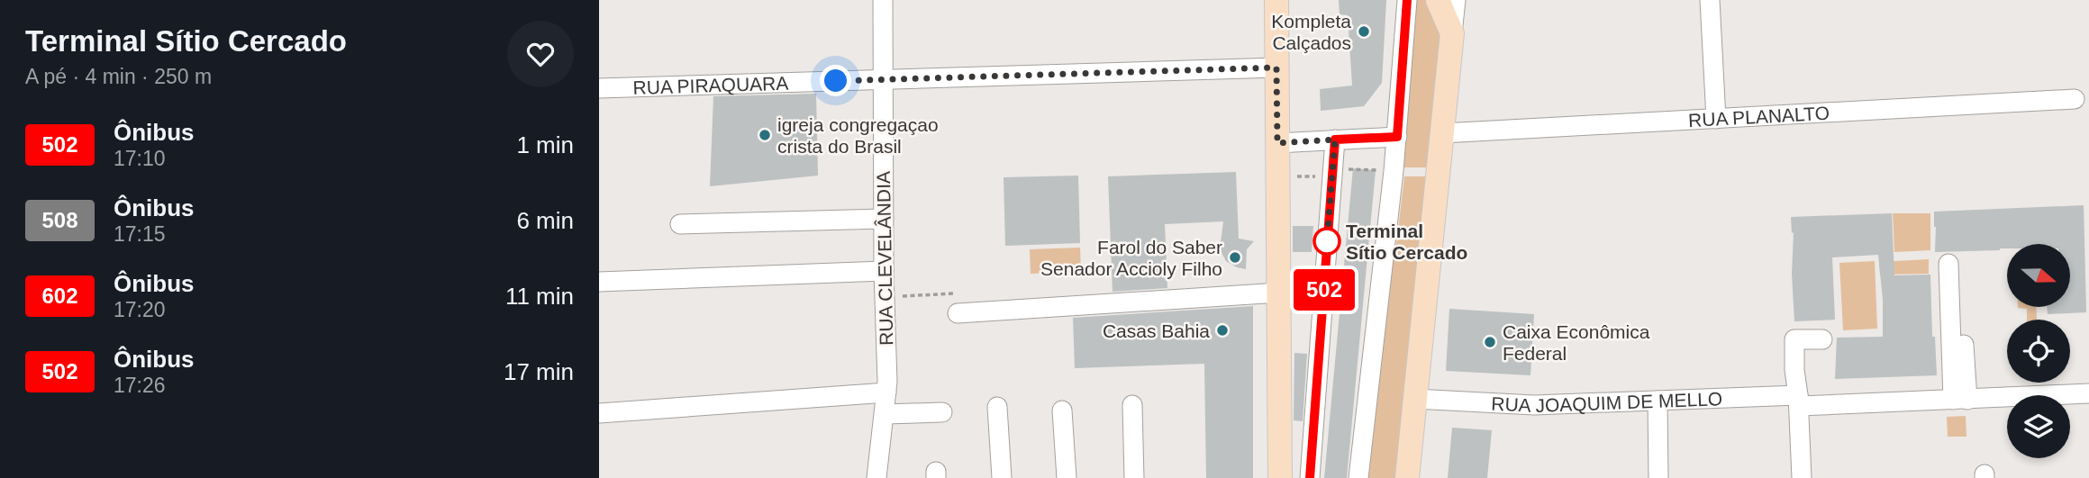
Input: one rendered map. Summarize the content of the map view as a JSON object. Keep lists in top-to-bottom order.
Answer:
{
  "streets": {
    "street": [
      "RUA PIRAQUARA",
      "RUA PLANALTO",
      "RUA CLEVELÂNDIA",
      "RUA JOAQUIM DE MELLO"
    ]
  },
  "crossings": [
    ["RUA PIRAQUARA", "RUA CLEVELÂNDIA"]
  ],
  "places": [
    "Kompleta Calçados",
    "igreja congregaçao crista do Brasil",
    "Terminal Sítio Cercado",
    "Farol do Saber Senador Accioly Filho",
    "Casas Bahia",
    "Caixa Econômica Federal"
  ],
  "lines": ["bus line 502"],
  "north": "right",
  "page": {
    "heading": ["Terminal Sítio Cercado", "A pé · 4 min · 250 m"],
    "on_map": "502",
    "list": [
      {
        "mark": "502",
        "name": "Ônibus",
        "note": "17:10",
        "value": "1 min"
      },
      {
        "mark": "508",
        "name": "Ônibus",
        "note": "17:15",
        "value": "6 min"
      },
      {
        "mark": "602",
        "name": "Ônibus",
        "note": "17:20",
        "value": "11 min"
      },
      {
        "mark": "502",
        "name": "Ônibus",
        "note": "17:26",
        "value": "17 min"
      }
    ]
  }
}
